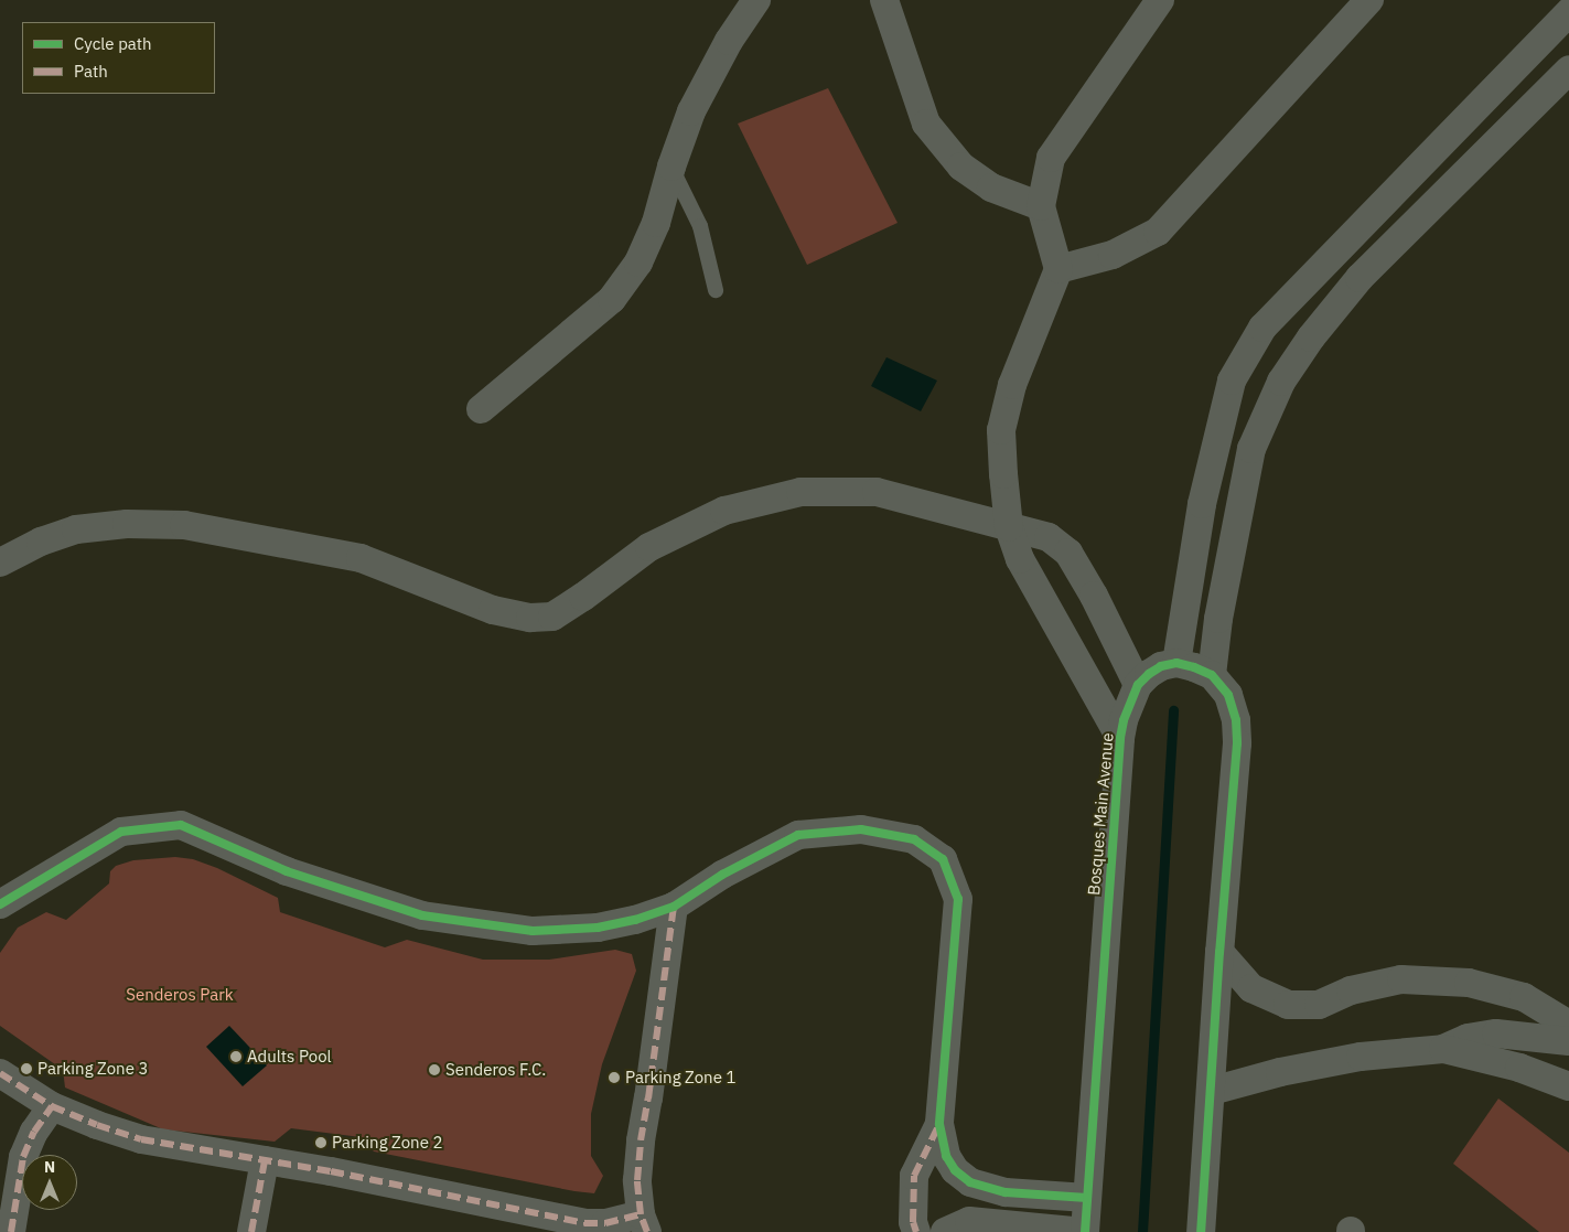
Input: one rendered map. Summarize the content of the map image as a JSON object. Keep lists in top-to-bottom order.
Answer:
{
  "streets": {
    "street": ["Bosques Main Avenue"]
  },
  "parks": ["Senderos Park"],
  "places": [
    "Adults Pool",
    "Parking Zone 3",
    "Senderos F.C.",
    "Parking Zone 1",
    "Parking Zone 2"
  ],
  "legend": ["Cycle path", "Path"],
  "north": "top"
}
